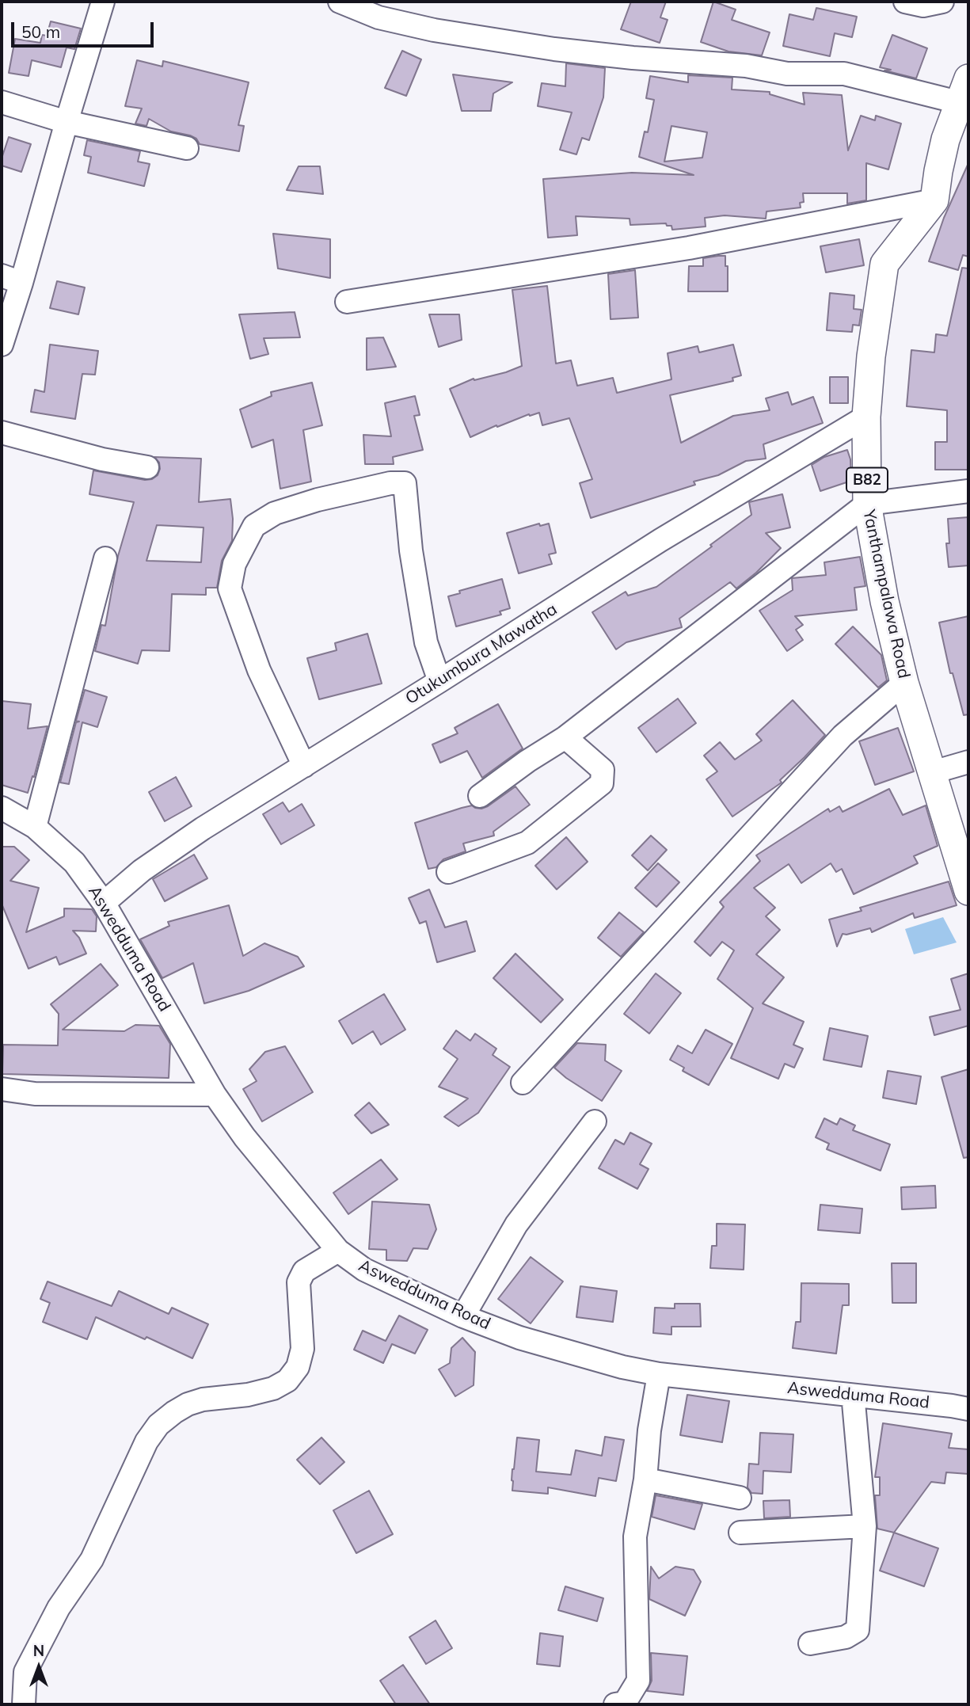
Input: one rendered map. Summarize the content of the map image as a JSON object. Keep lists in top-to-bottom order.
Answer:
{
  "streets": {
    "main road": ["B82", "Yanthampalawa Road"],
    "street": ["Otukumbura Mawatha", "Aswedduma Road"]
  },
  "crossings": [
    ["Yanthampalawa Road", "Otukumbura Mawatha"],
    ["Otukumbura Mawatha", "Aswedduma Road"]
  ],
  "scale_bar": "50 m",
  "north": "top"
}
